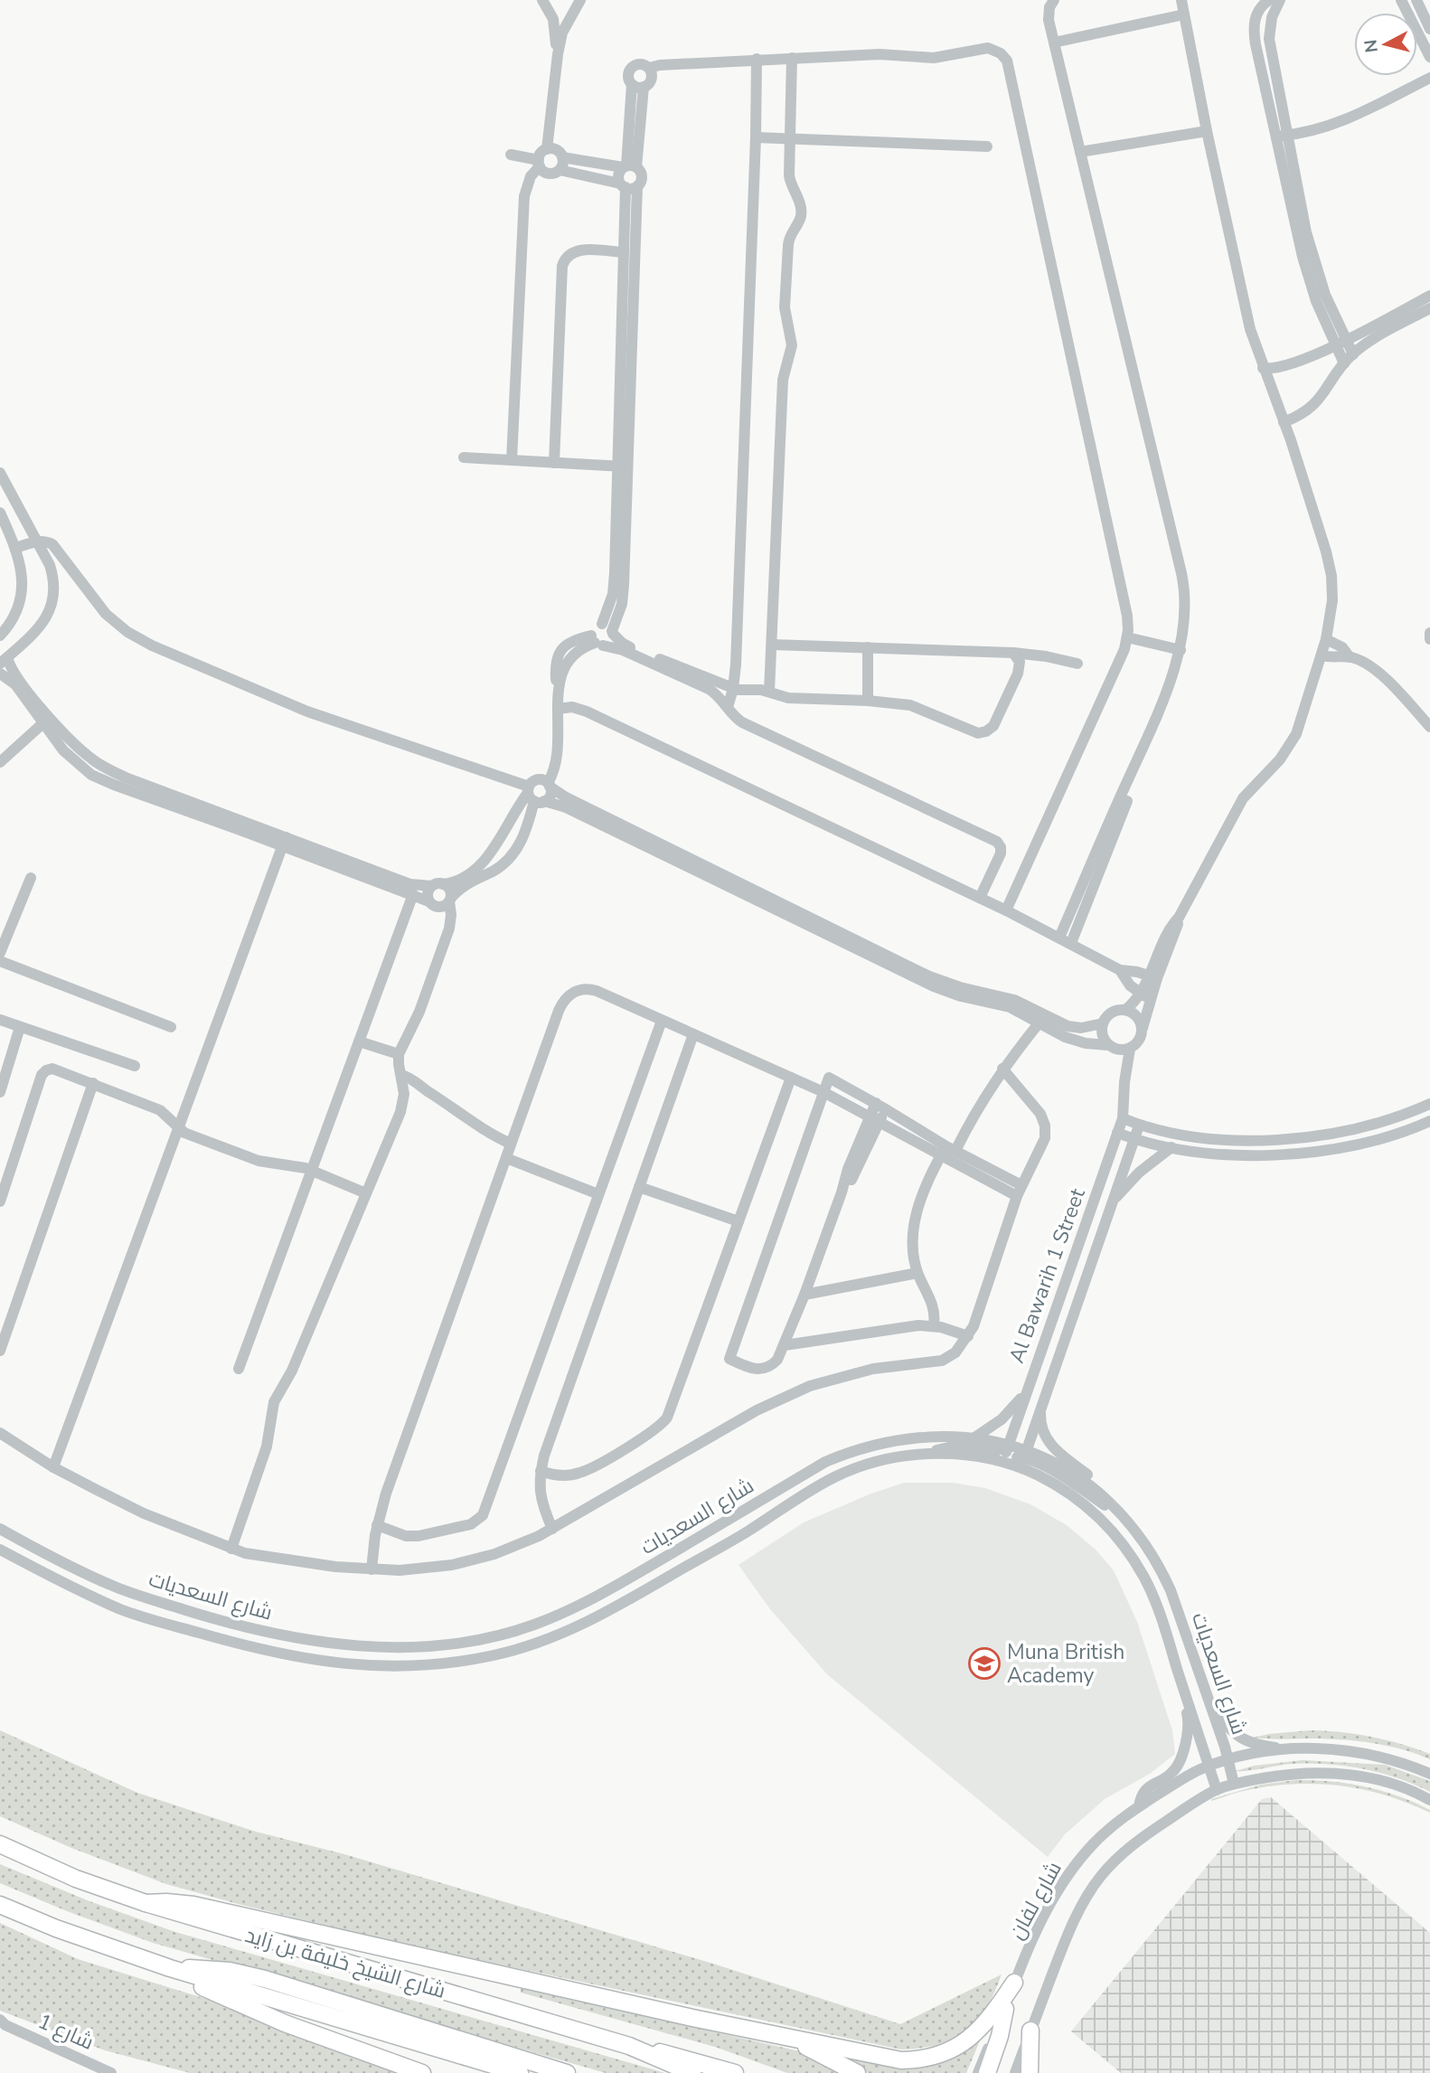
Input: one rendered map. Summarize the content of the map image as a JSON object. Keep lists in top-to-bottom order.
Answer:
{
  "streets": {
    "highway": ["شارع الشيخ خليفة بن زايد"],
    "street": [
      "Al Bawarih 1 Street",
      "شارع السعديات",
      "شارع لفان",
      "شارع 1"
    ]
  },
  "crossings": [
    ["Al Bawarih 1 Street", "شارع السعديات"],
    ["شارع السعديات", "شارع لفان"]
  ],
  "places": {
    "school or university": ["Muna British Academy"]
  },
  "north": "left"
}
